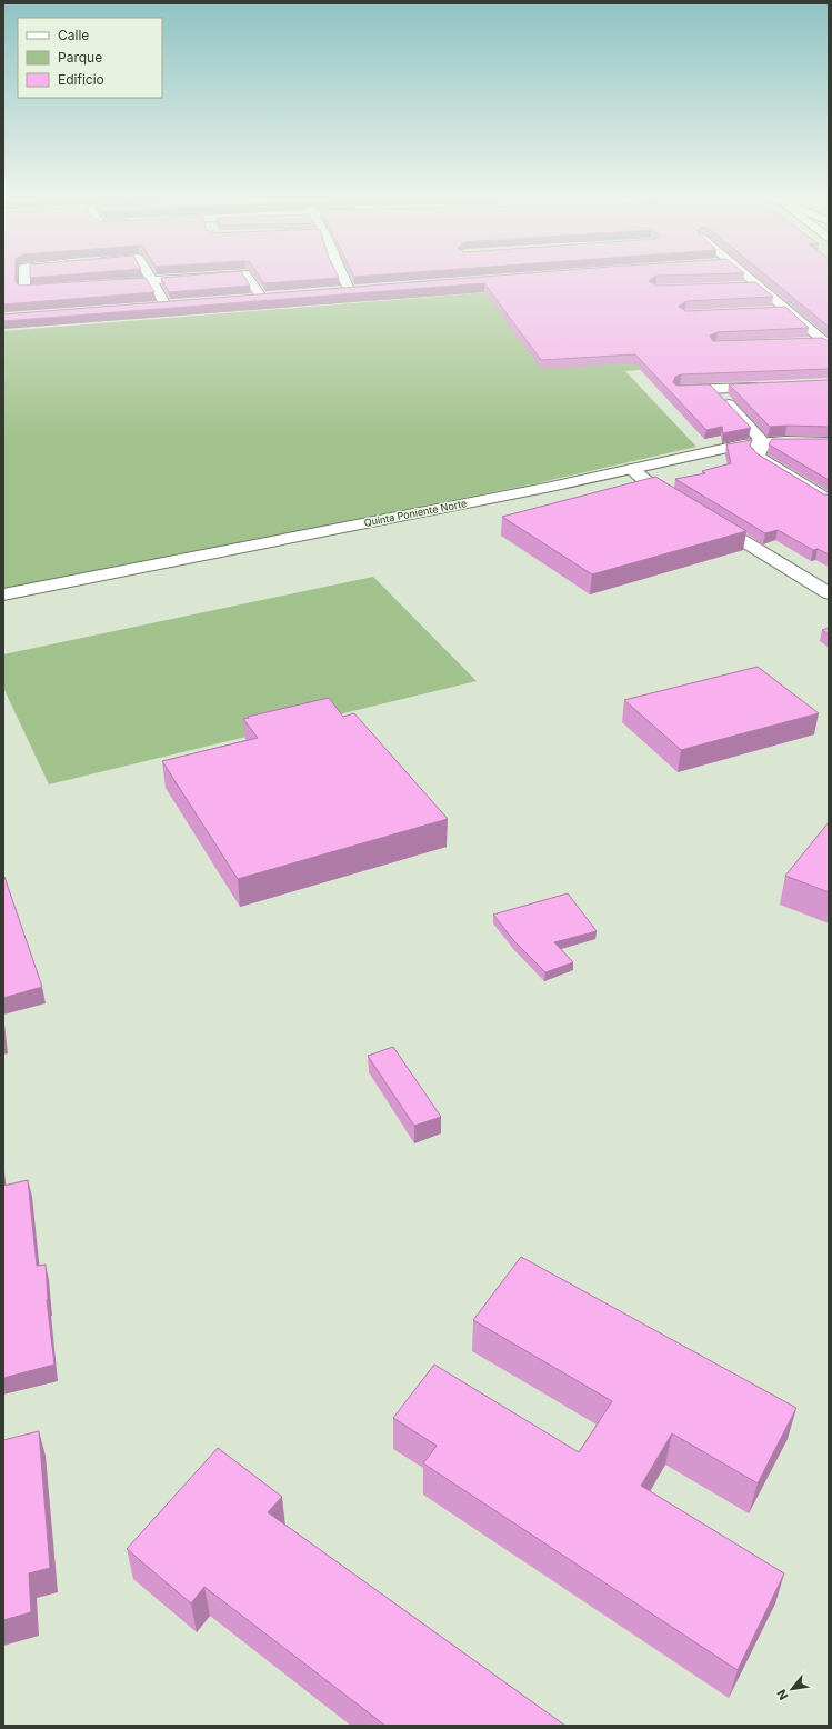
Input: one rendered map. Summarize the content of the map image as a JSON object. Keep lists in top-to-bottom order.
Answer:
{
  "streets": {
    "main road": ["Quinta Poniente Norte"]
  },
  "legend": ["Calle", "Parque", "Edificio"],
  "north": "bottom left"
}
